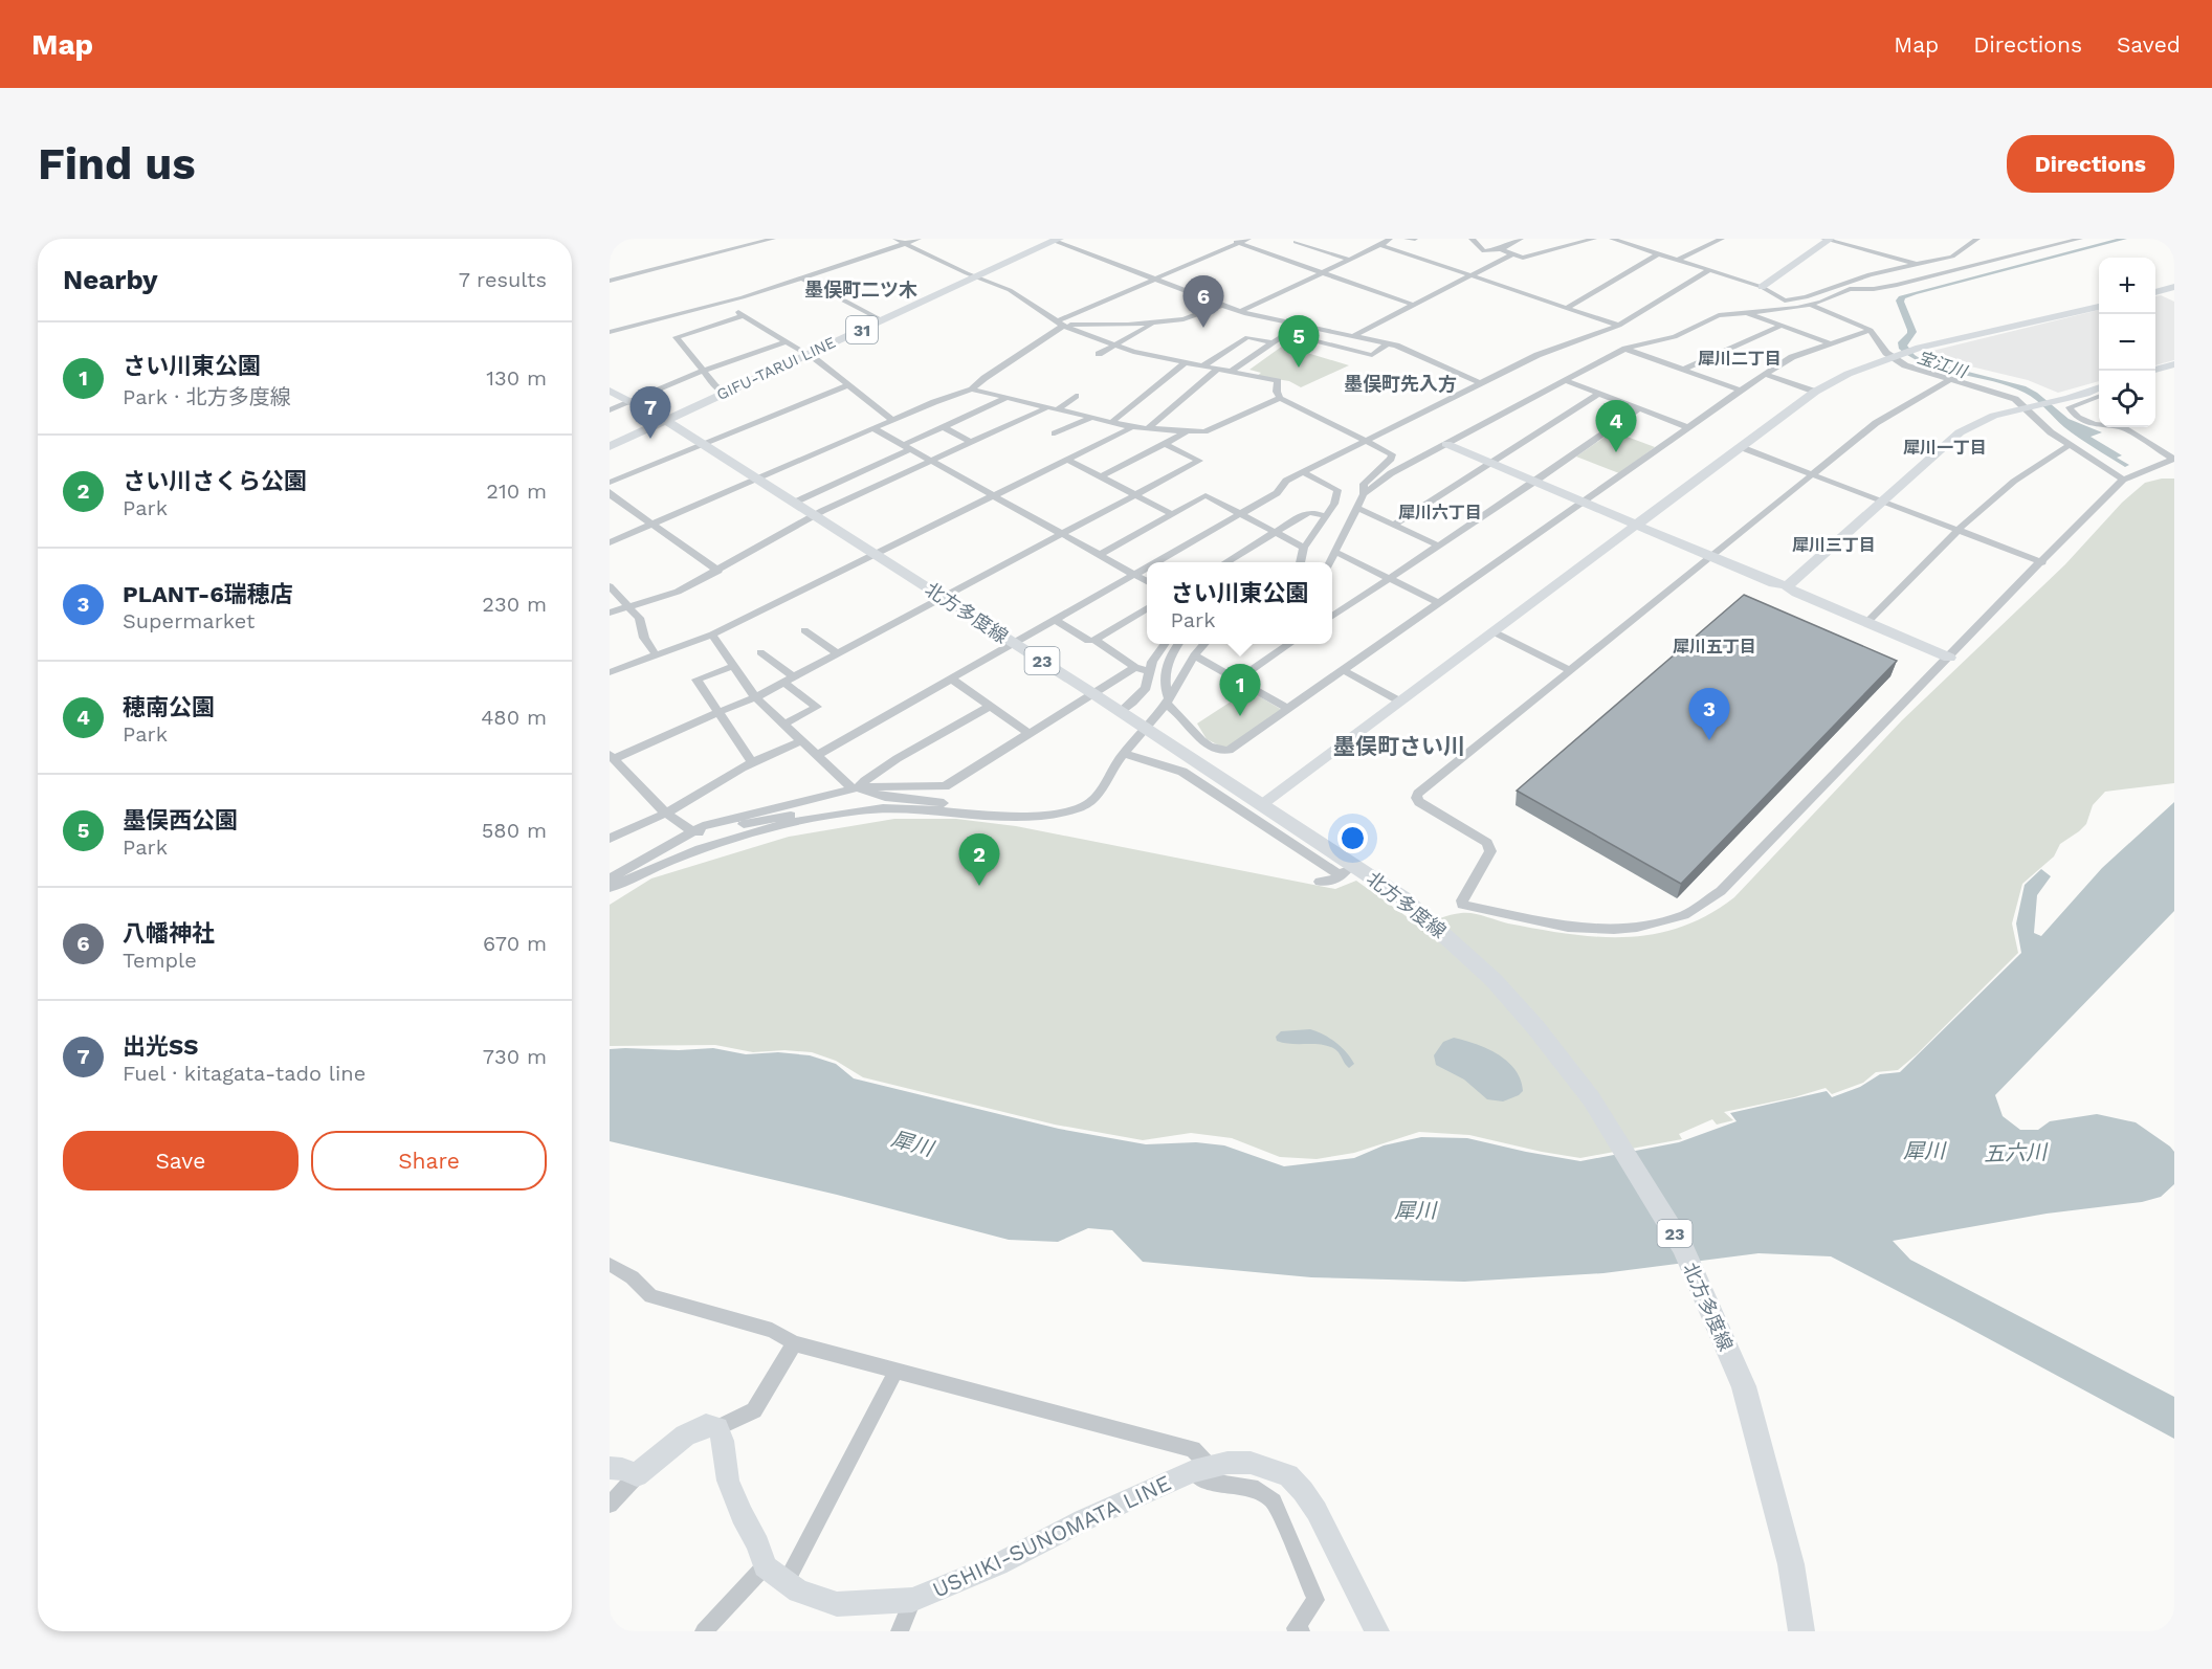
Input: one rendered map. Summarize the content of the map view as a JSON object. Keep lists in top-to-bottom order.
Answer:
{
  "streets": {
    "main road": [
      "31",
      "GIFU-TARUI LINE",
      "北方多度線",
      "23"
    ],
    "street": ["USHIKI-SUNOMATA LINE"]
  },
  "crossings": [
    ["GIFU-TARUI LINE", "北方多度線"]
  ],
  "districts": [
    "墨俣町二ツ木",
    "犀川二丁目",
    "墨俣町先入方",
    "犀川一丁目",
    "犀川六丁目",
    "犀川三丁目",
    "犀川五丁目",
    "墨俣町さい川"
  ],
  "water": ["宝江川", "犀川", "五六川"],
  "page": {
    "header": "Map",
    "nav": ["Map", "Directions", "Saved"],
    "buttons": [
      "Directions",
      ["Save", "Share"]
    ],
    "title": "Find us",
    "heading": ["Nearby", "7 results"],
    "map_buttons": ["+", "−"],
    "pins": [
      "6",
      "5",
      "7",
      "4",
      "1",
      "3",
      "2"
    ],
    "list": [
      {
        "mark": "1",
        "name": "さい川東公園",
        "note": "Park · 北方多度線",
        "value": "130 m"
      },
      {
        "mark": "2",
        "name": "さい川さくら公園",
        "note": "Park",
        "value": "210 m"
      },
      {
        "mark": "3",
        "name": "PLANT-6瑞穂店",
        "note": "Supermarket",
        "value": "230 m"
      },
      {
        "mark": "4",
        "name": "穂南公園",
        "note": "Park",
        "value": "480 m"
      },
      {
        "mark": "5",
        "name": "墨俣西公園",
        "note": "Park",
        "value": "580 m"
      },
      {
        "mark": "6",
        "name": "八幡神社",
        "note": "Temple",
        "value": "670 m"
      },
      {
        "mark": "7",
        "name": "出光SS",
        "note": "Fuel · kitagata-tado line",
        "value": "730 m"
      }
    ],
    "popup": ["さい川東公園", "Park"]
  }
}
